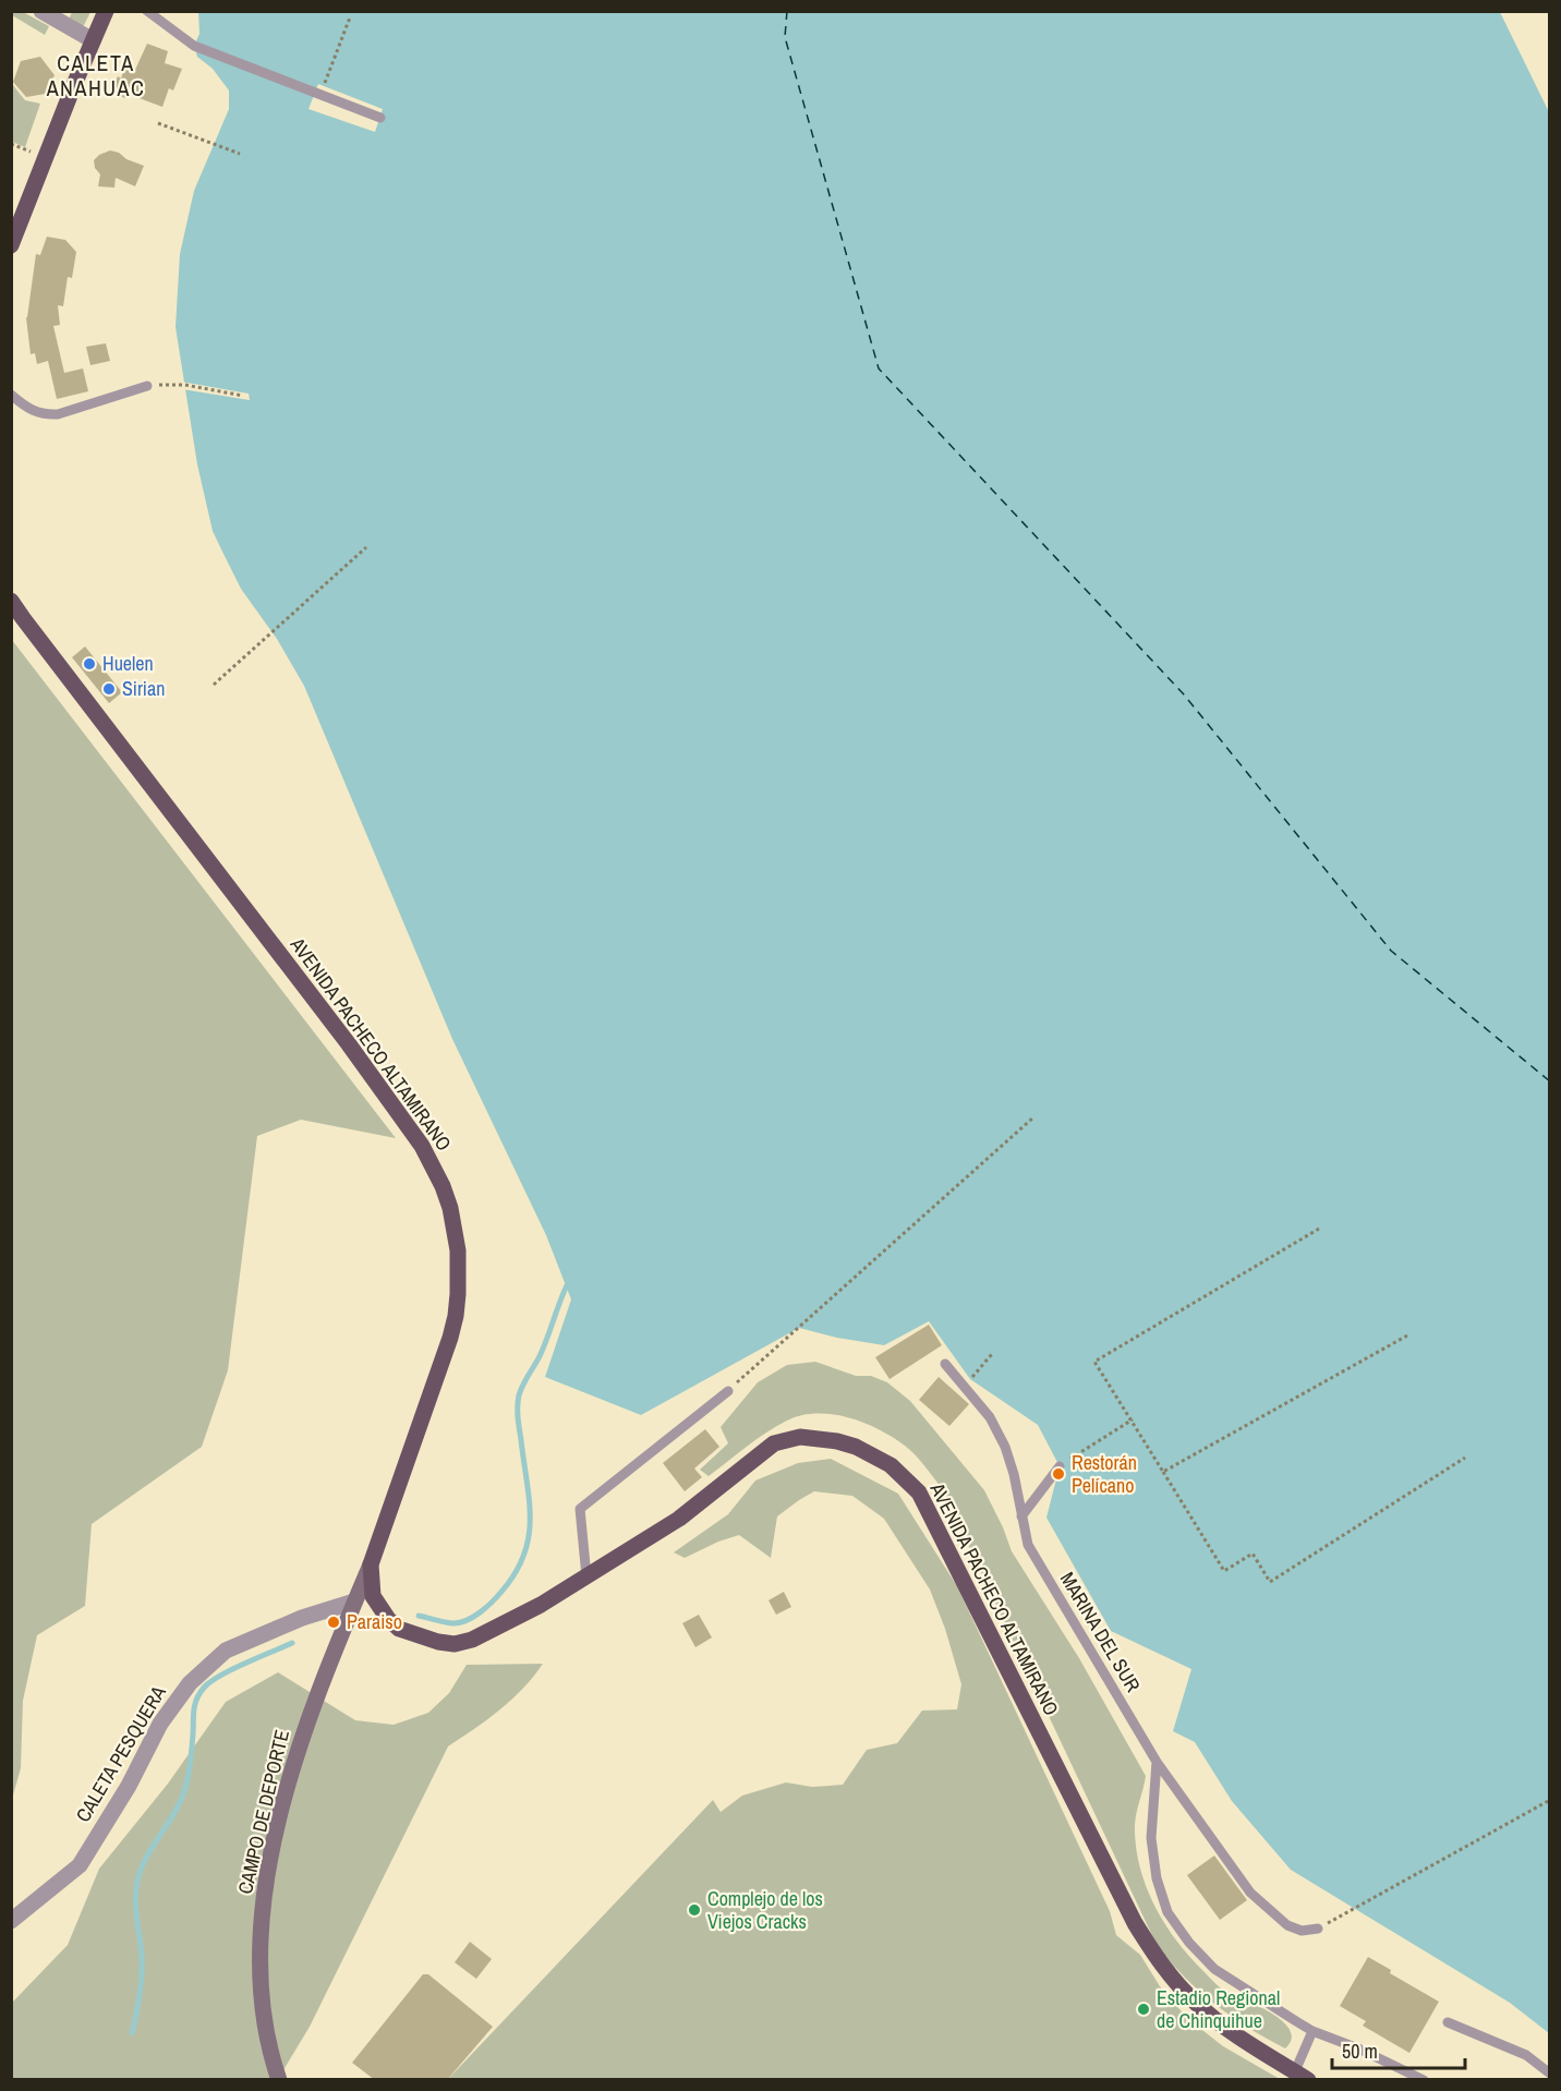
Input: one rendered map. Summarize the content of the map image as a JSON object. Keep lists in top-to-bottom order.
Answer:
{
  "streets": {
    "main road": ["AVENIDA PACHECO ALTAMIRANO", "CAMPO DE DEPORTE"],
    "street": ["CALETA PESQUERA"],
    "lane": ["MARINA DEL SUR"]
  },
  "crossings": [
    ["AVENIDA PACHECO ALTAMIRANO", "CAMPO DE DEPORTE"],
    ["CALETA PESQUERA", "CAMPO DE DEPORTE"]
  ],
  "districts": ["CALETA ANAHUAC"],
  "places": [
    "Huelen",
    "Sirian",
    "Restorán Pelícano",
    "Paraiso",
    "Complejo de los Viejos Cracks",
    "Estadio Regional de Chinquihue"
  ],
  "scale_bar": "50 m"
}
